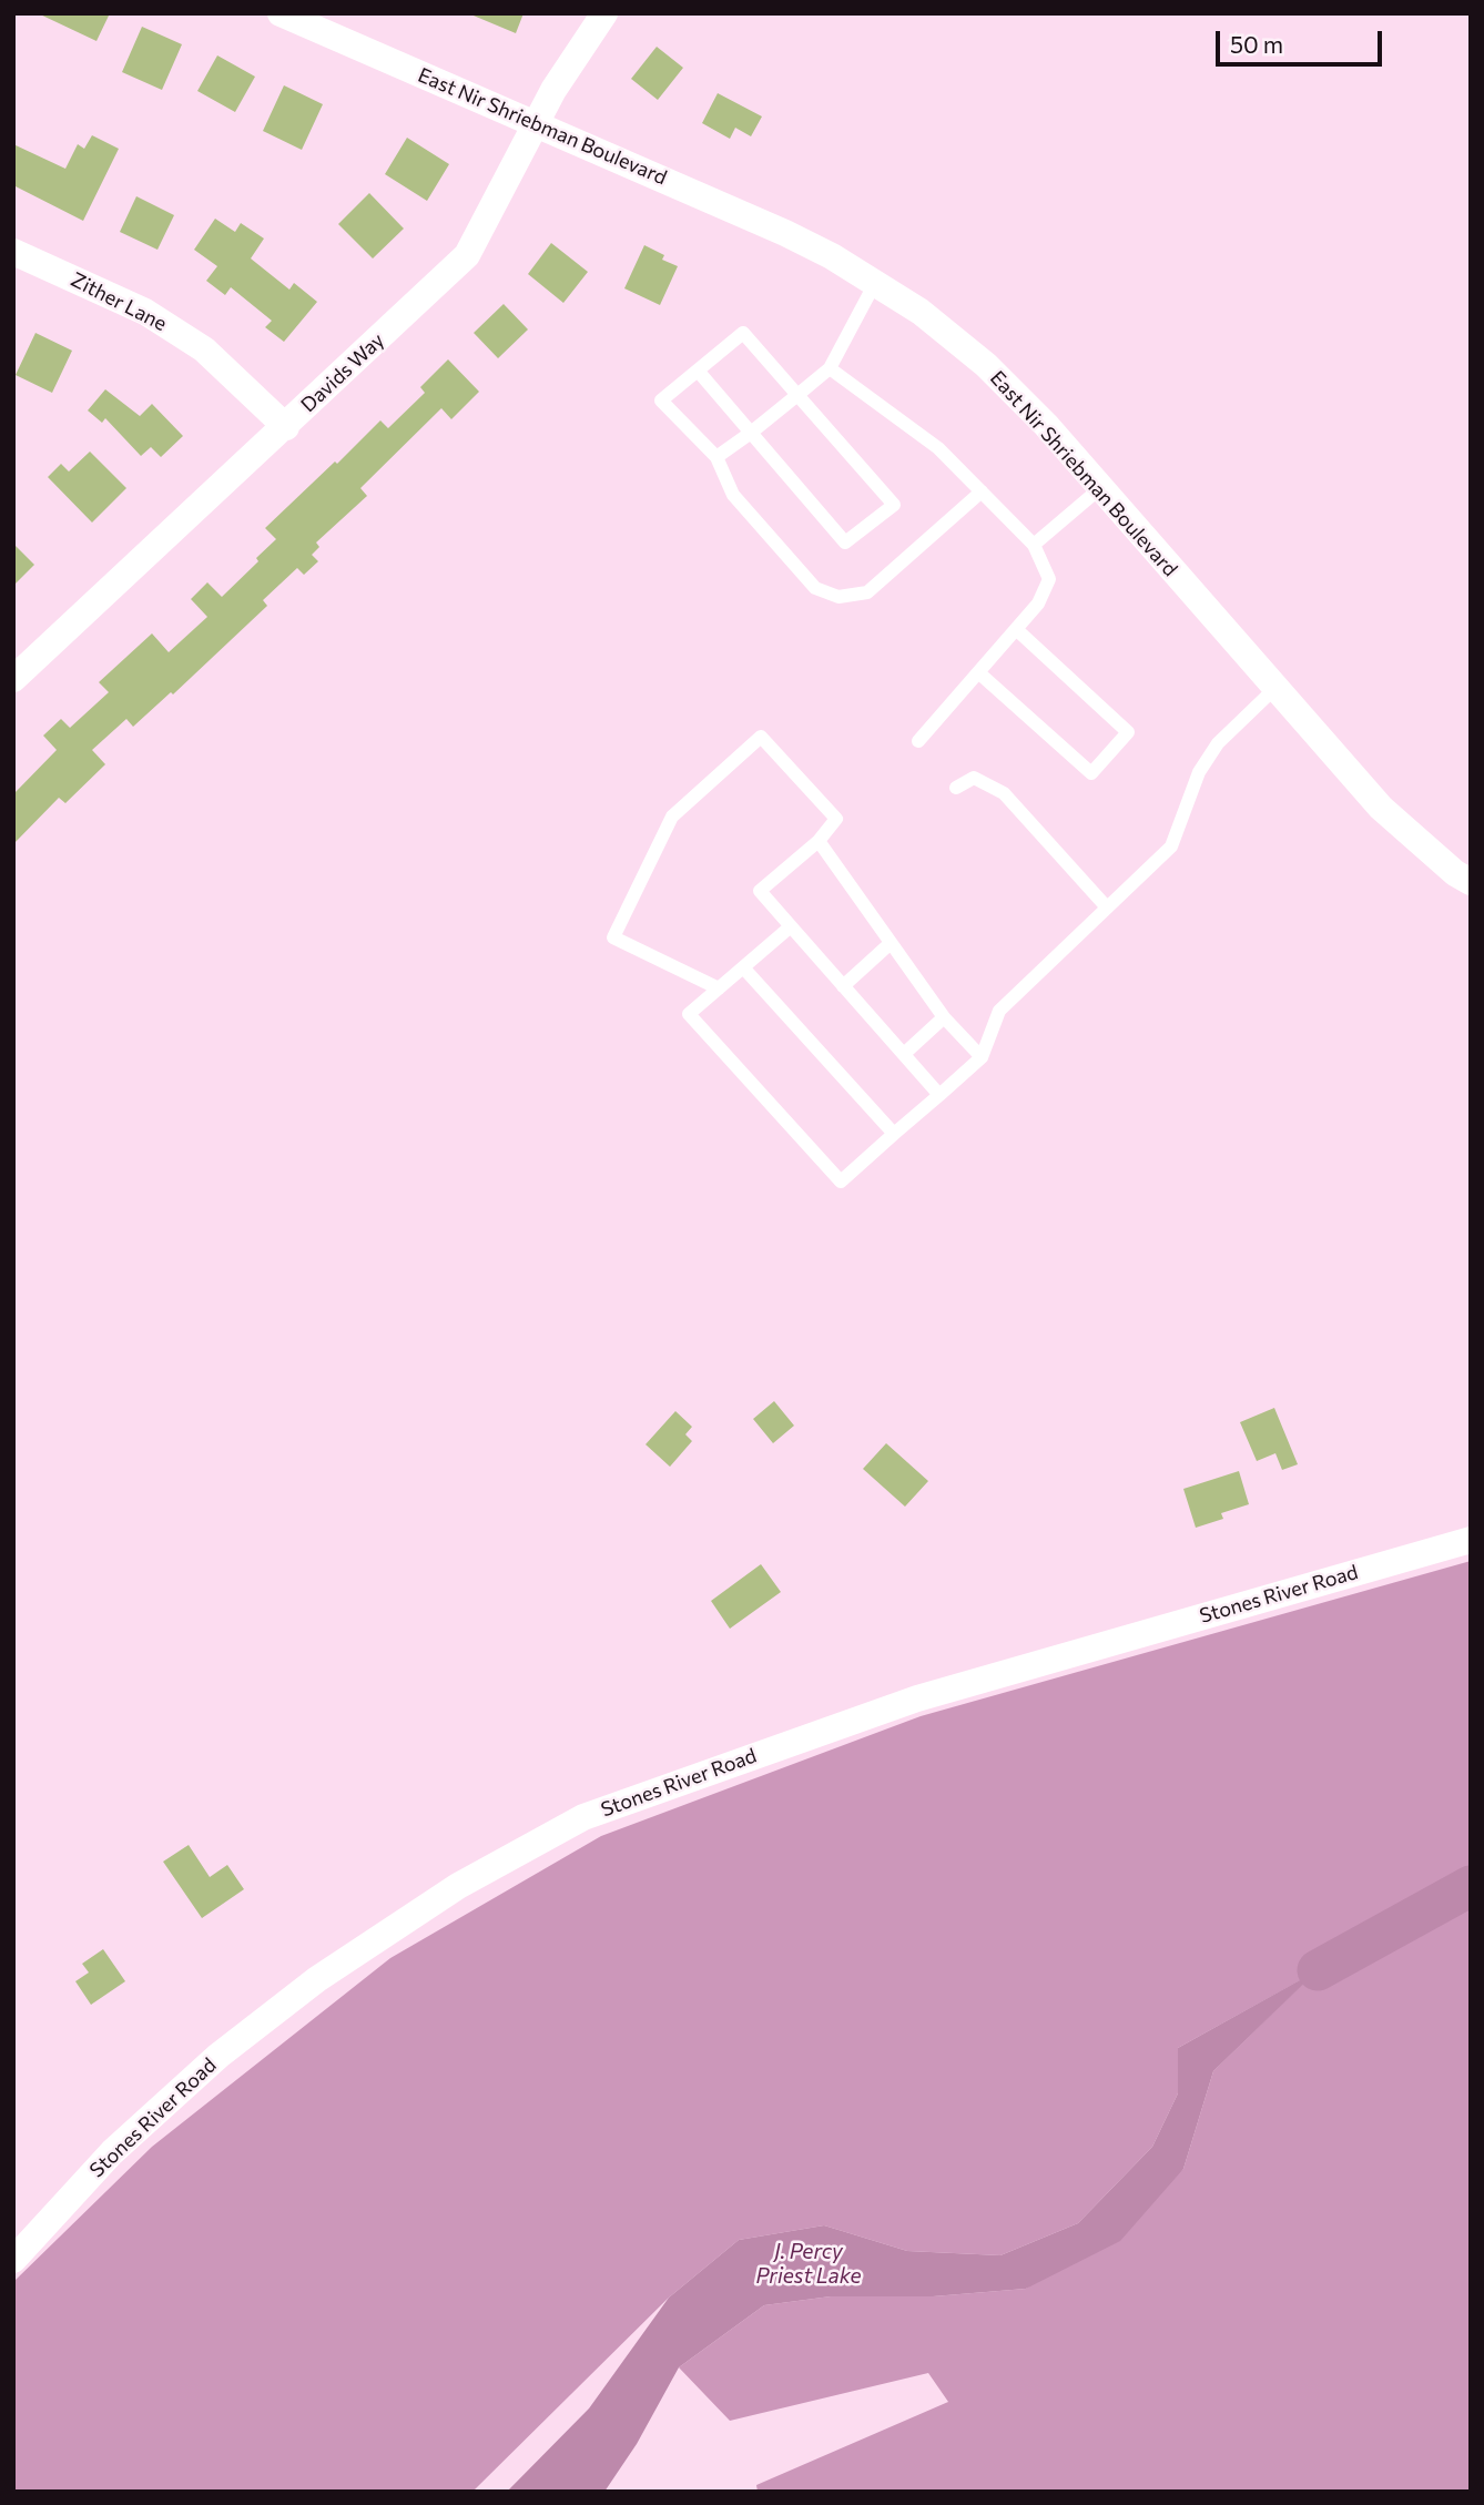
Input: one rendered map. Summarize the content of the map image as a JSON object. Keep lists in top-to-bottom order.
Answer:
{
  "streets": {
    "street": [
      "East Nir Shriebman Boulevard",
      "Zither Lane",
      "Davids Way",
      "Stones River Road"
    ]
  },
  "crossings": [
    ["East Nir Shriebman Boulevard", "Davids Way"],
    ["Zither Lane", "Davids Way"]
  ],
  "water": ["J. Percy Priest Lake"],
  "scale_bar": "50 m"
}
